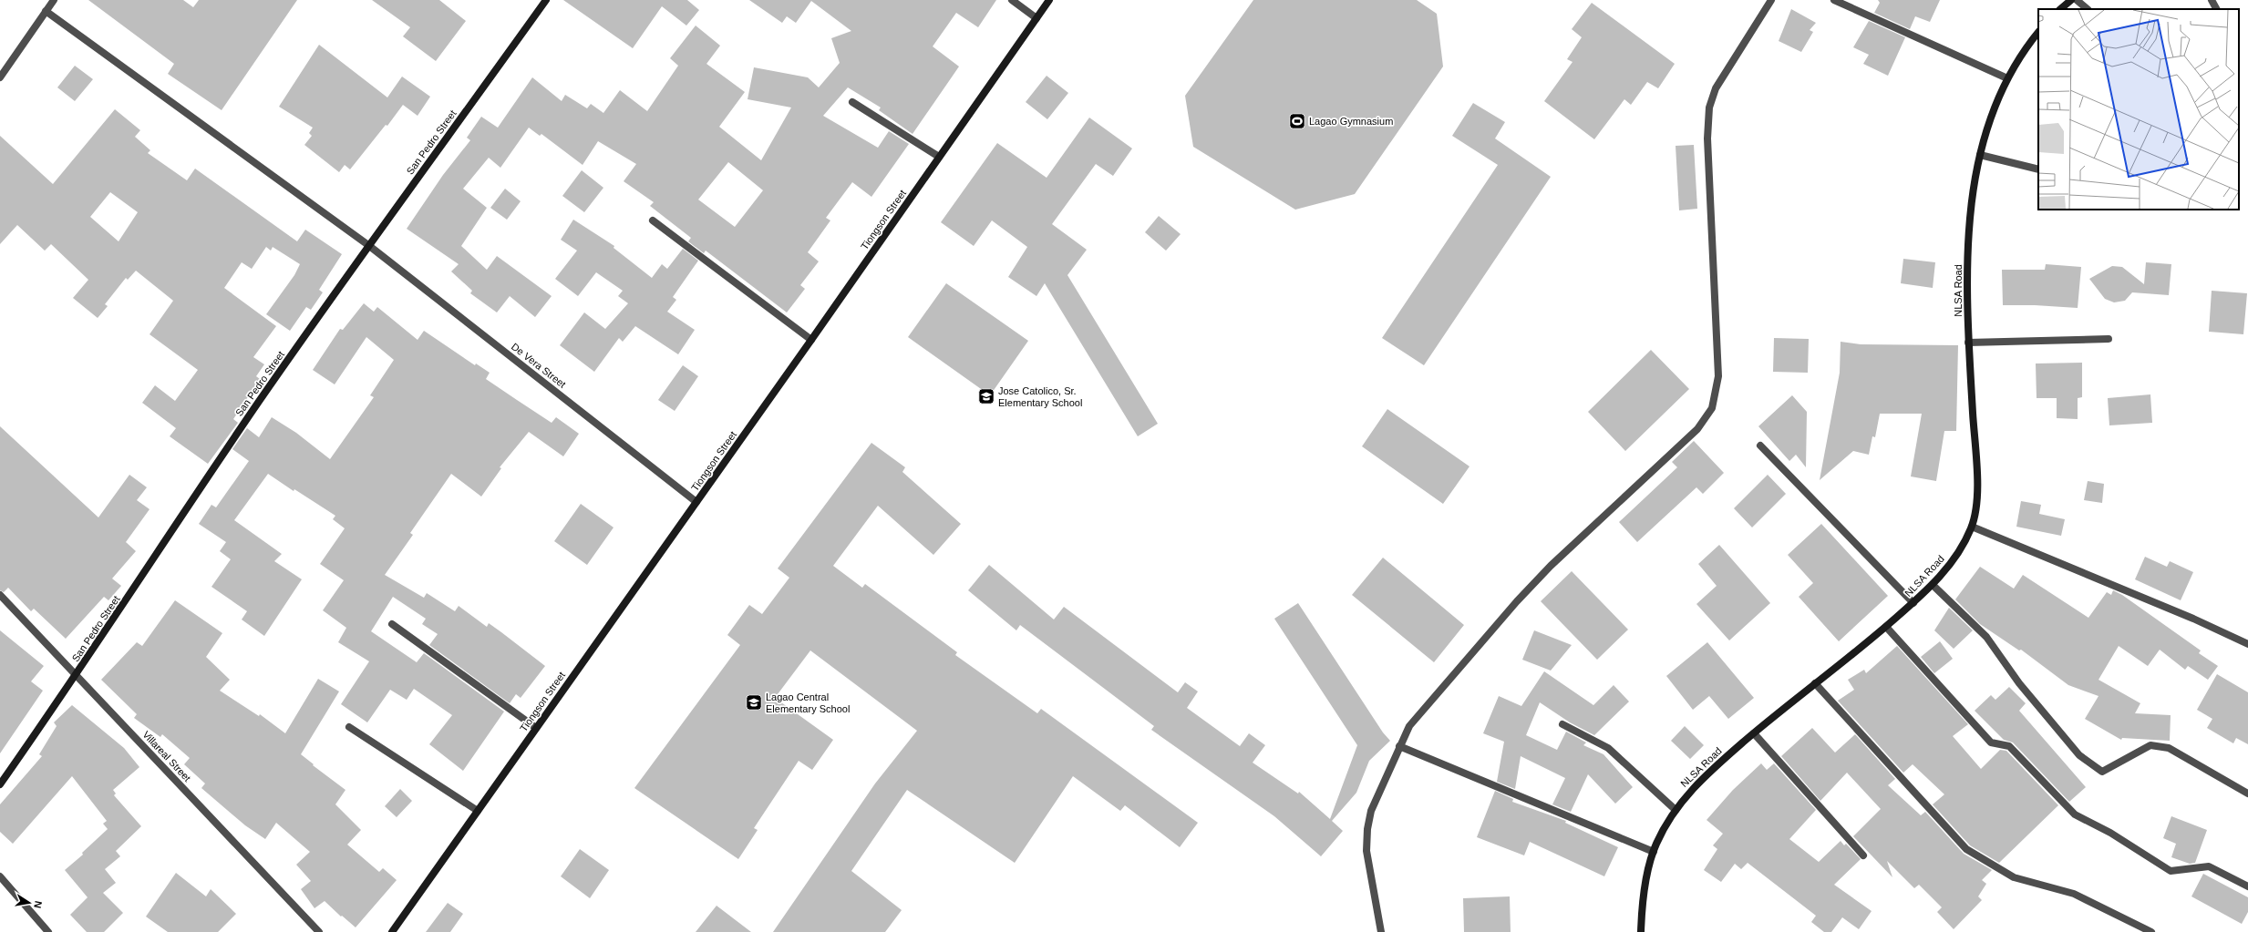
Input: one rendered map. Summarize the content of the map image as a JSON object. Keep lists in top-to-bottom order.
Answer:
{
  "streets": {
    "street": [
      "San Pedro Street",
      "Tiongson Street",
      "NLSA Road",
      "De Vera Street",
      "Villareal Street"
    ]
  },
  "crossings": [
    ["San Pedro Street", "De Vera Street"],
    ["San Pedro Street", "Villareal Street"],
    ["Tiongson Street", "De Vera Street"]
  ],
  "places": {
    "sports": ["Lagao Gymnasium"],
    "school or university": ["Jose Catolico, Sr. Elementary School", "Lagao Central Elementary School"]
  },
  "north": "right"
}
